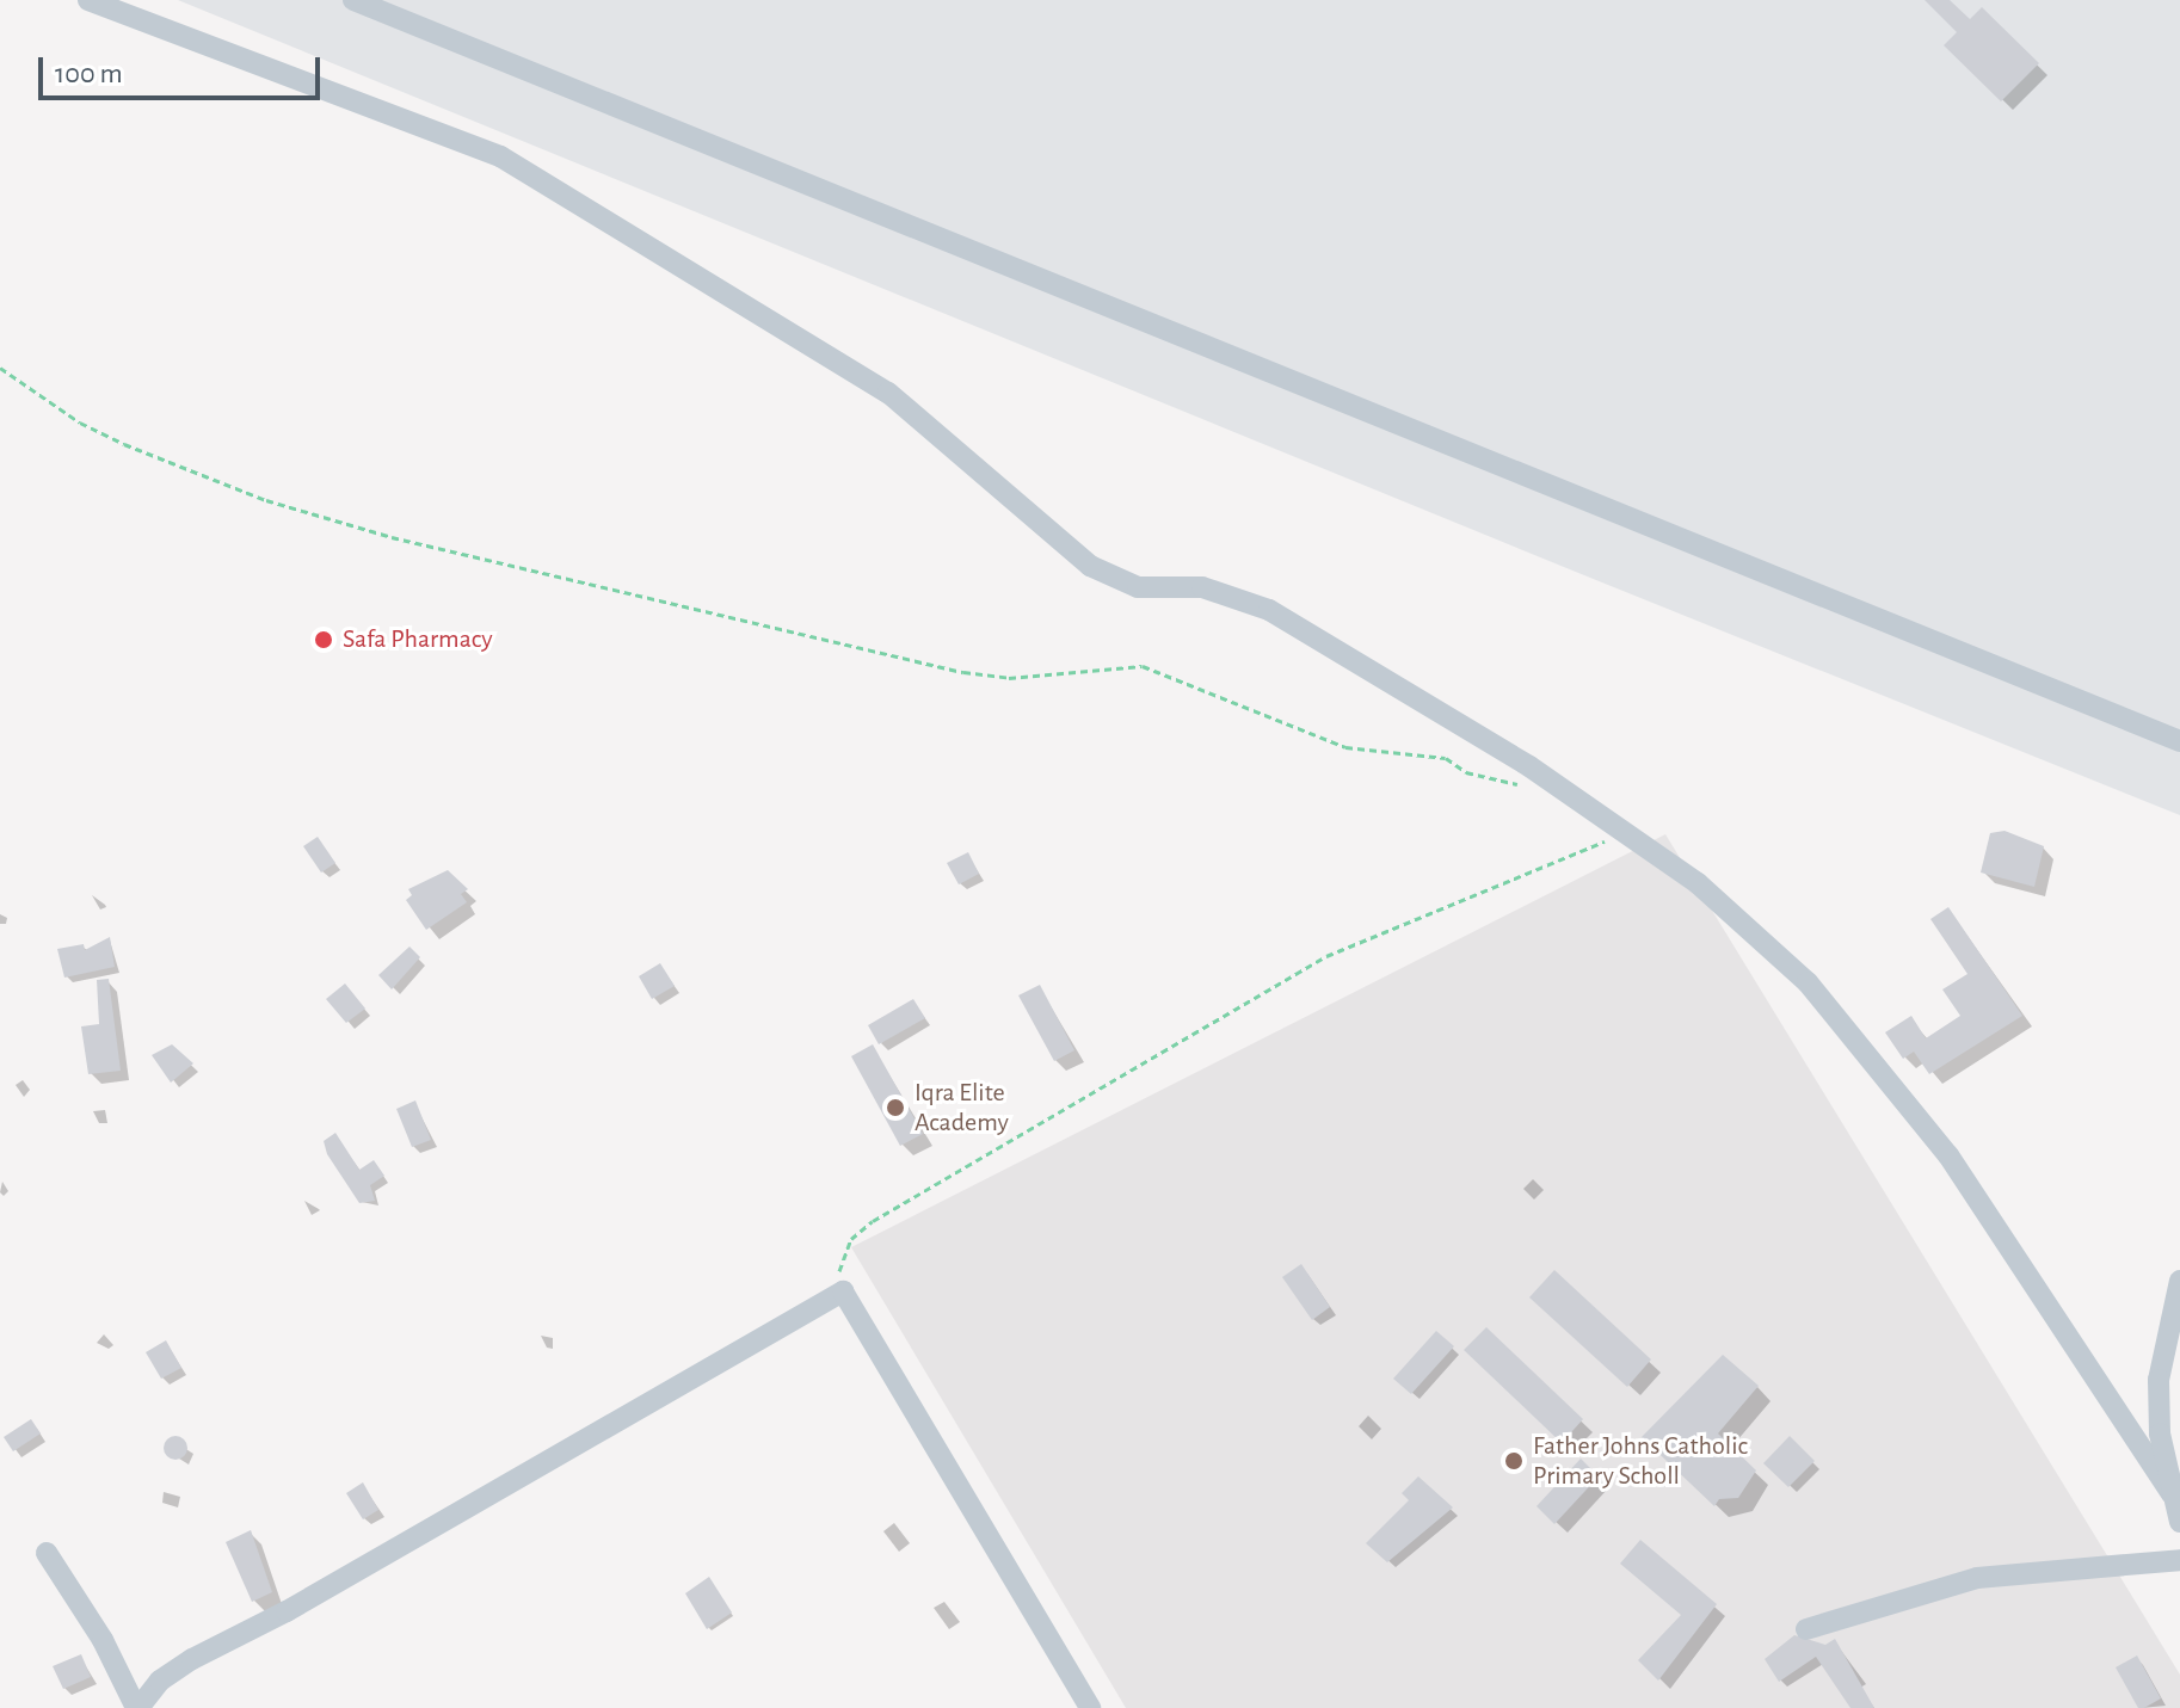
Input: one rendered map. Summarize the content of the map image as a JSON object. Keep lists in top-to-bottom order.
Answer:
{
  "places": ["Safa Pharmacy", "Iqra Elite Academy", "Father Johns Catholic Primary Scholl"],
  "scale_bar": "100 m"
}
